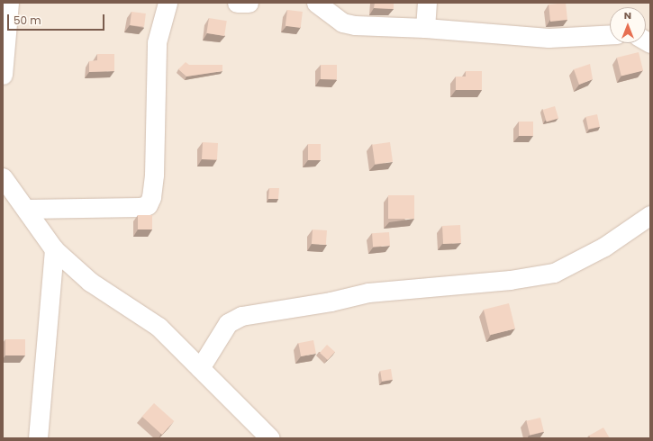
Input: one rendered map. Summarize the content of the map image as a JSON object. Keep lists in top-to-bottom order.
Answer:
{
  "scale_bar": "50 m",
  "north": "top"
}
